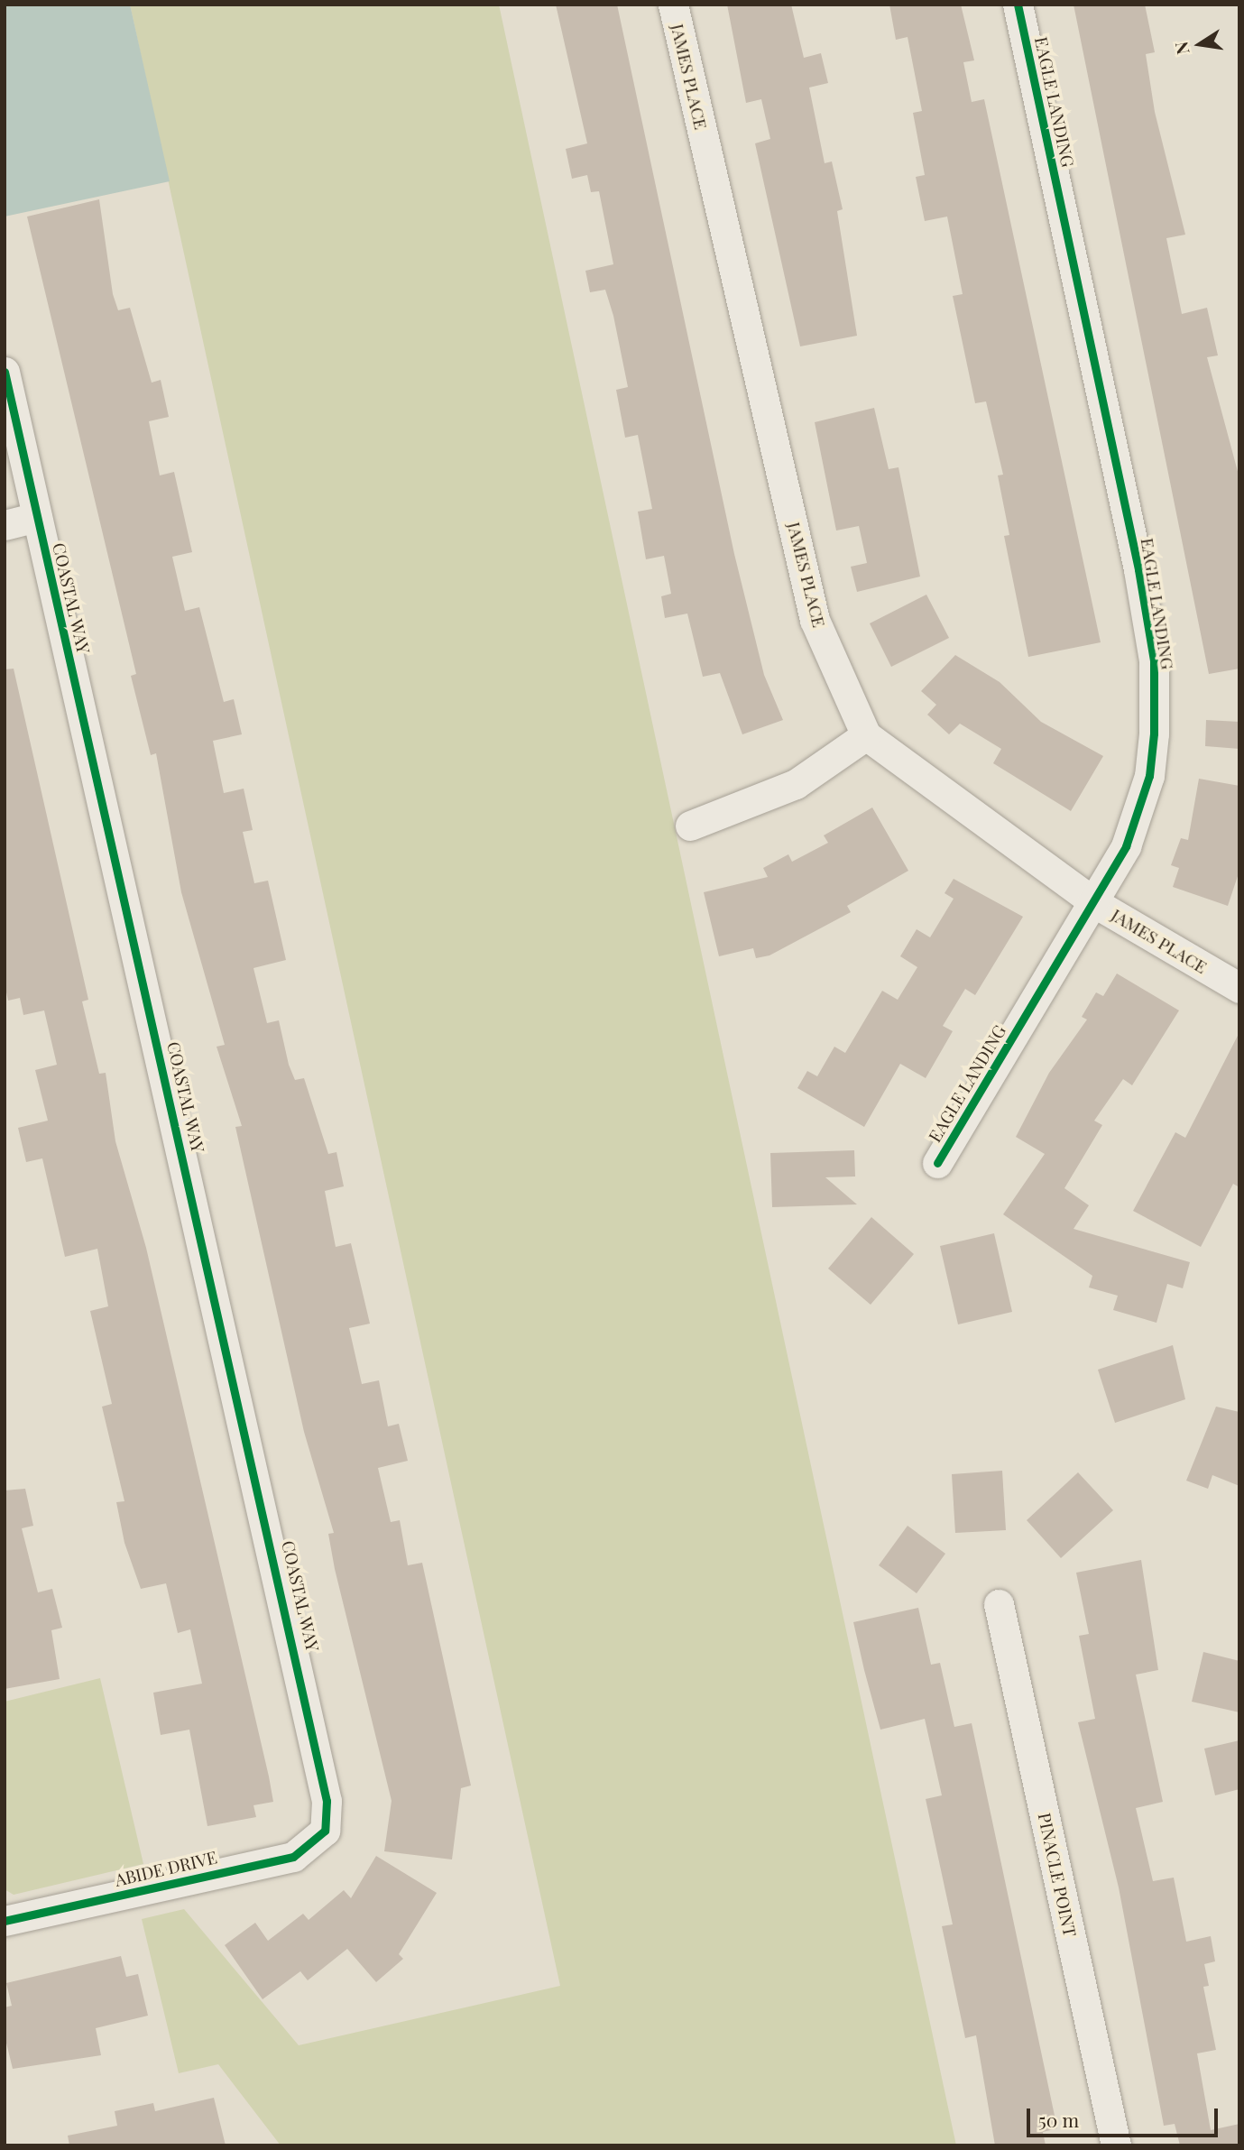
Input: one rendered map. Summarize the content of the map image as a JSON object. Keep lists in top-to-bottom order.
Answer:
{
  "streets": {
    "street": [
      "JAMES PLACE",
      "EAGLE LANDING",
      "COASTAL WAY",
      "ABIDE DRIVE",
      "PINACLE POINT"
    ]
  },
  "crossings": [
    ["JAMES PLACE", "EAGLE LANDING"],
    ["COASTAL WAY", "ABIDE DRIVE"]
  ],
  "scale_bar": "50 m",
  "north": "left"
}
